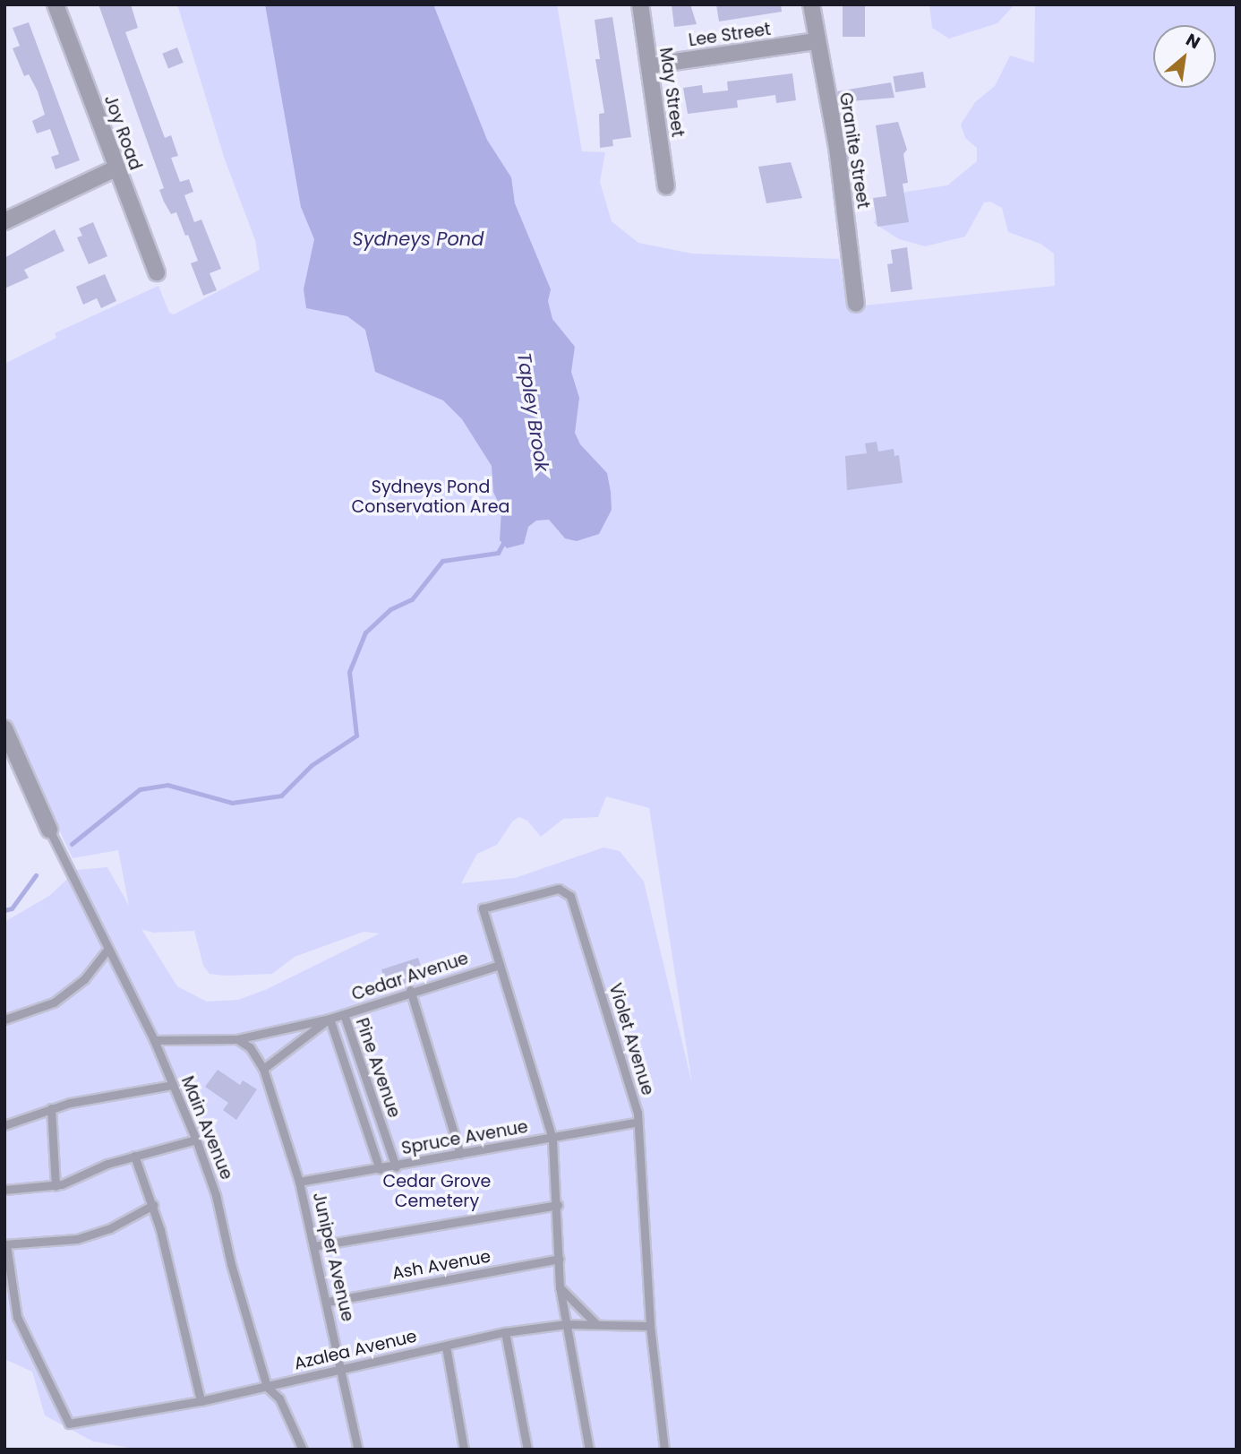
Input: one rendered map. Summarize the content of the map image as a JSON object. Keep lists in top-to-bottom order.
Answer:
{
  "streets": {
    "street": [
      "Lee Street",
      "May Street",
      "Joy Road",
      "Granite Street"
    ],
    "lane": [
      "Cedar Avenue",
      "Violet Avenue",
      "Pine Avenue",
      "Main Avenue",
      "Spruce Avenue",
      "Juniper Avenue",
      "Ash Avenue",
      "Azalea Avenue"
    ]
  },
  "crossings": [
    ["Lee Street", "May Street"],
    ["Lee Street", "Granite Street"],
    ["Cedar Avenue", "Violet Avenue"],
    ["Cedar Avenue", "Pine Avenue"],
    ["Cedar Avenue", "Main Avenue"],
    ["Cedar Avenue", "Juniper Avenue"],
    ["Violet Avenue", "Spruce Avenue"],
    ["Violet Avenue", "Azalea Avenue"],
    ["Pine Avenue", "Spruce Avenue"],
    ["Main Avenue", "Azalea Avenue"],
    ["Spruce Avenue", "Juniper Avenue"],
    ["Juniper Avenue", "Ash Avenue"],
    ["Juniper Avenue", "Azalea Avenue"]
  ],
  "water": ["Sydneys Pond", "Tapley Brook"],
  "parks": ["Sydneys Pond Conservation Area", "Cedar Grove Cemetery"],
  "north": "top right"
}
